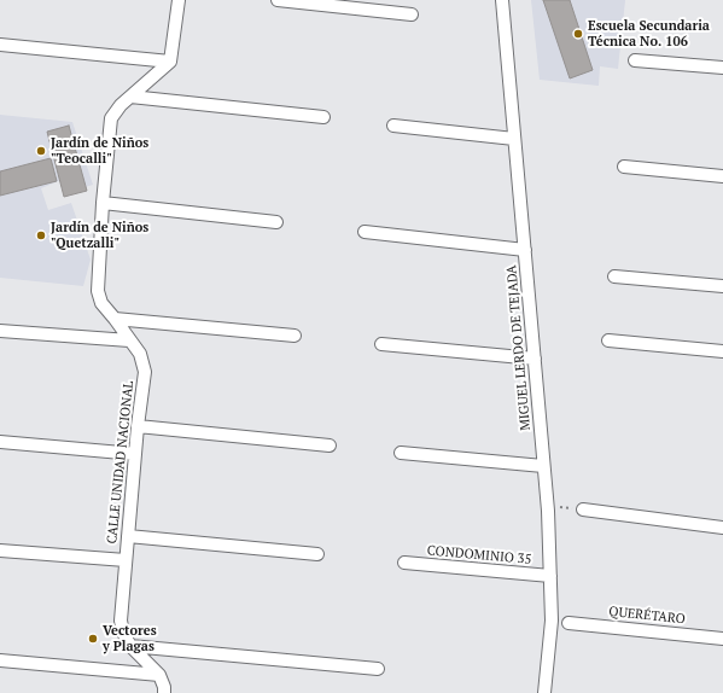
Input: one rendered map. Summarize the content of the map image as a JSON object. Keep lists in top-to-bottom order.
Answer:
{
  "streets": {
    "street": [
      "MIGUEL LERDO DE TEJADA",
      "CALLE UNIDAD NACIONAL",
      "CONDOMINIO 35",
      "QUERÉTARO"
    ]
  },
  "crossings": [
    ["MIGUEL LERDO DE TEJADA", "CONDOMINIO 35"]
  ],
  "places": [
    "Escuela Secundaria Técnica No. 106",
    "Jardín de Niños \"Teocalli\"",
    "Jardín de Niños \"Quetzalli\"",
    "Vectores y Plagas"
  ]
}
